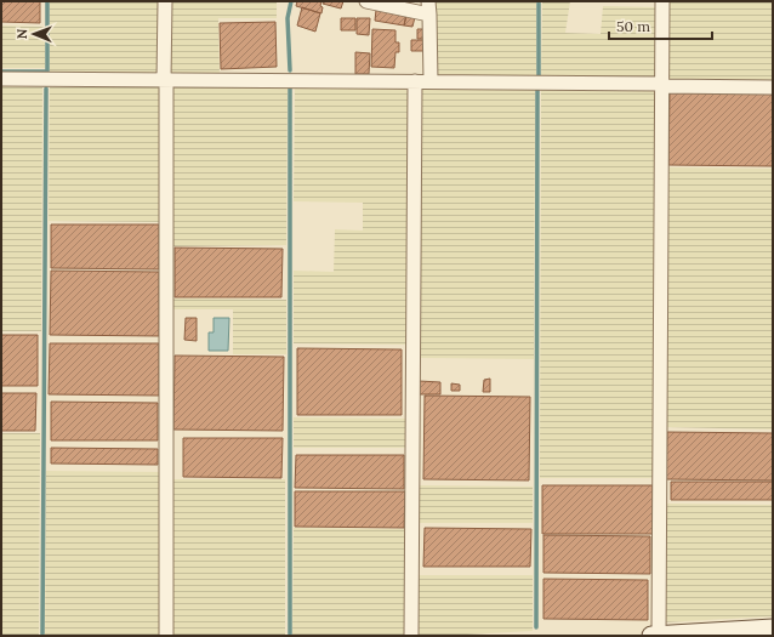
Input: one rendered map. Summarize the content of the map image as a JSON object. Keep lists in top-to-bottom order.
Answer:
{
  "scale_bar": "50 m",
  "north": "left"
}
